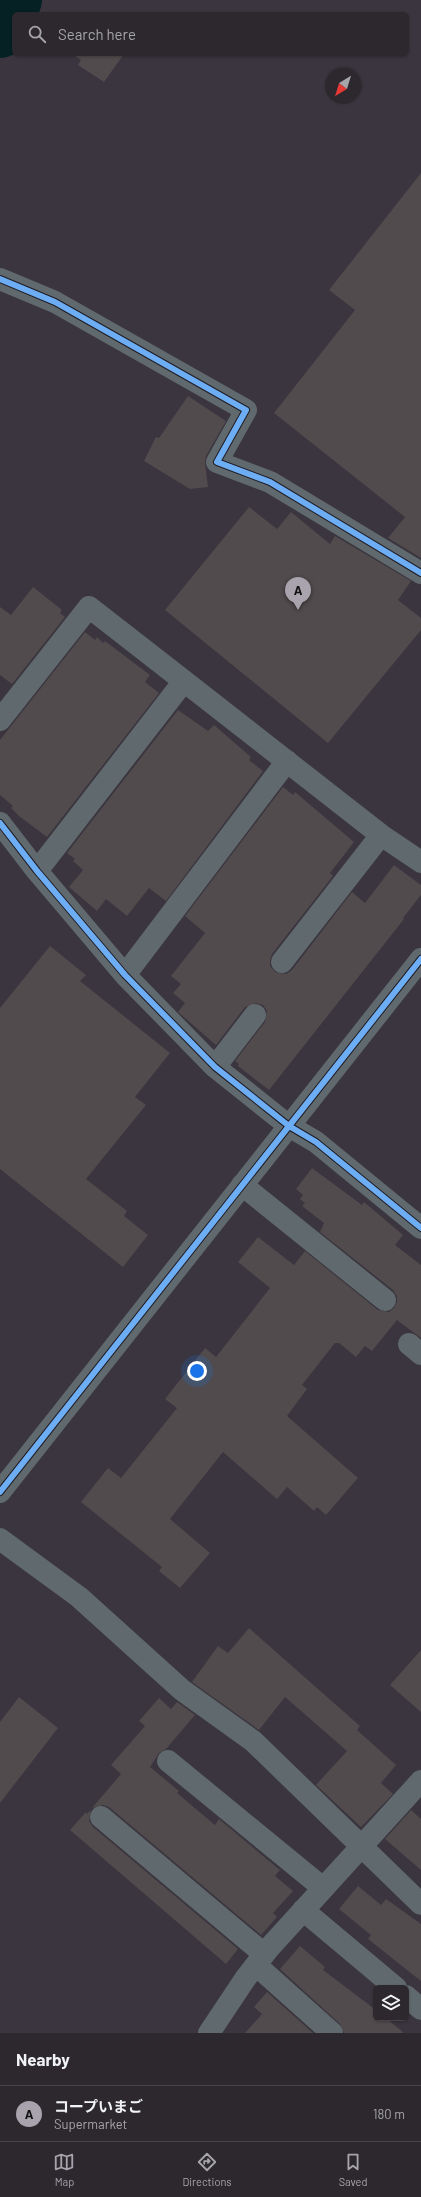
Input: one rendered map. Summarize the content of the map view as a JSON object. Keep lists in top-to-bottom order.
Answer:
{
  "north": "bottom left",
  "page": {
    "search": "Search here",
    "pins": "A",
    "heading": "Nearby",
    "list": [
      {
        "mark": "A",
        "name": "コープいまご",
        "note": "Supermarket",
        "value": "180 m"
      }
    ],
    "nav": ["Map", "Directions", "Saved"]
  }
}
